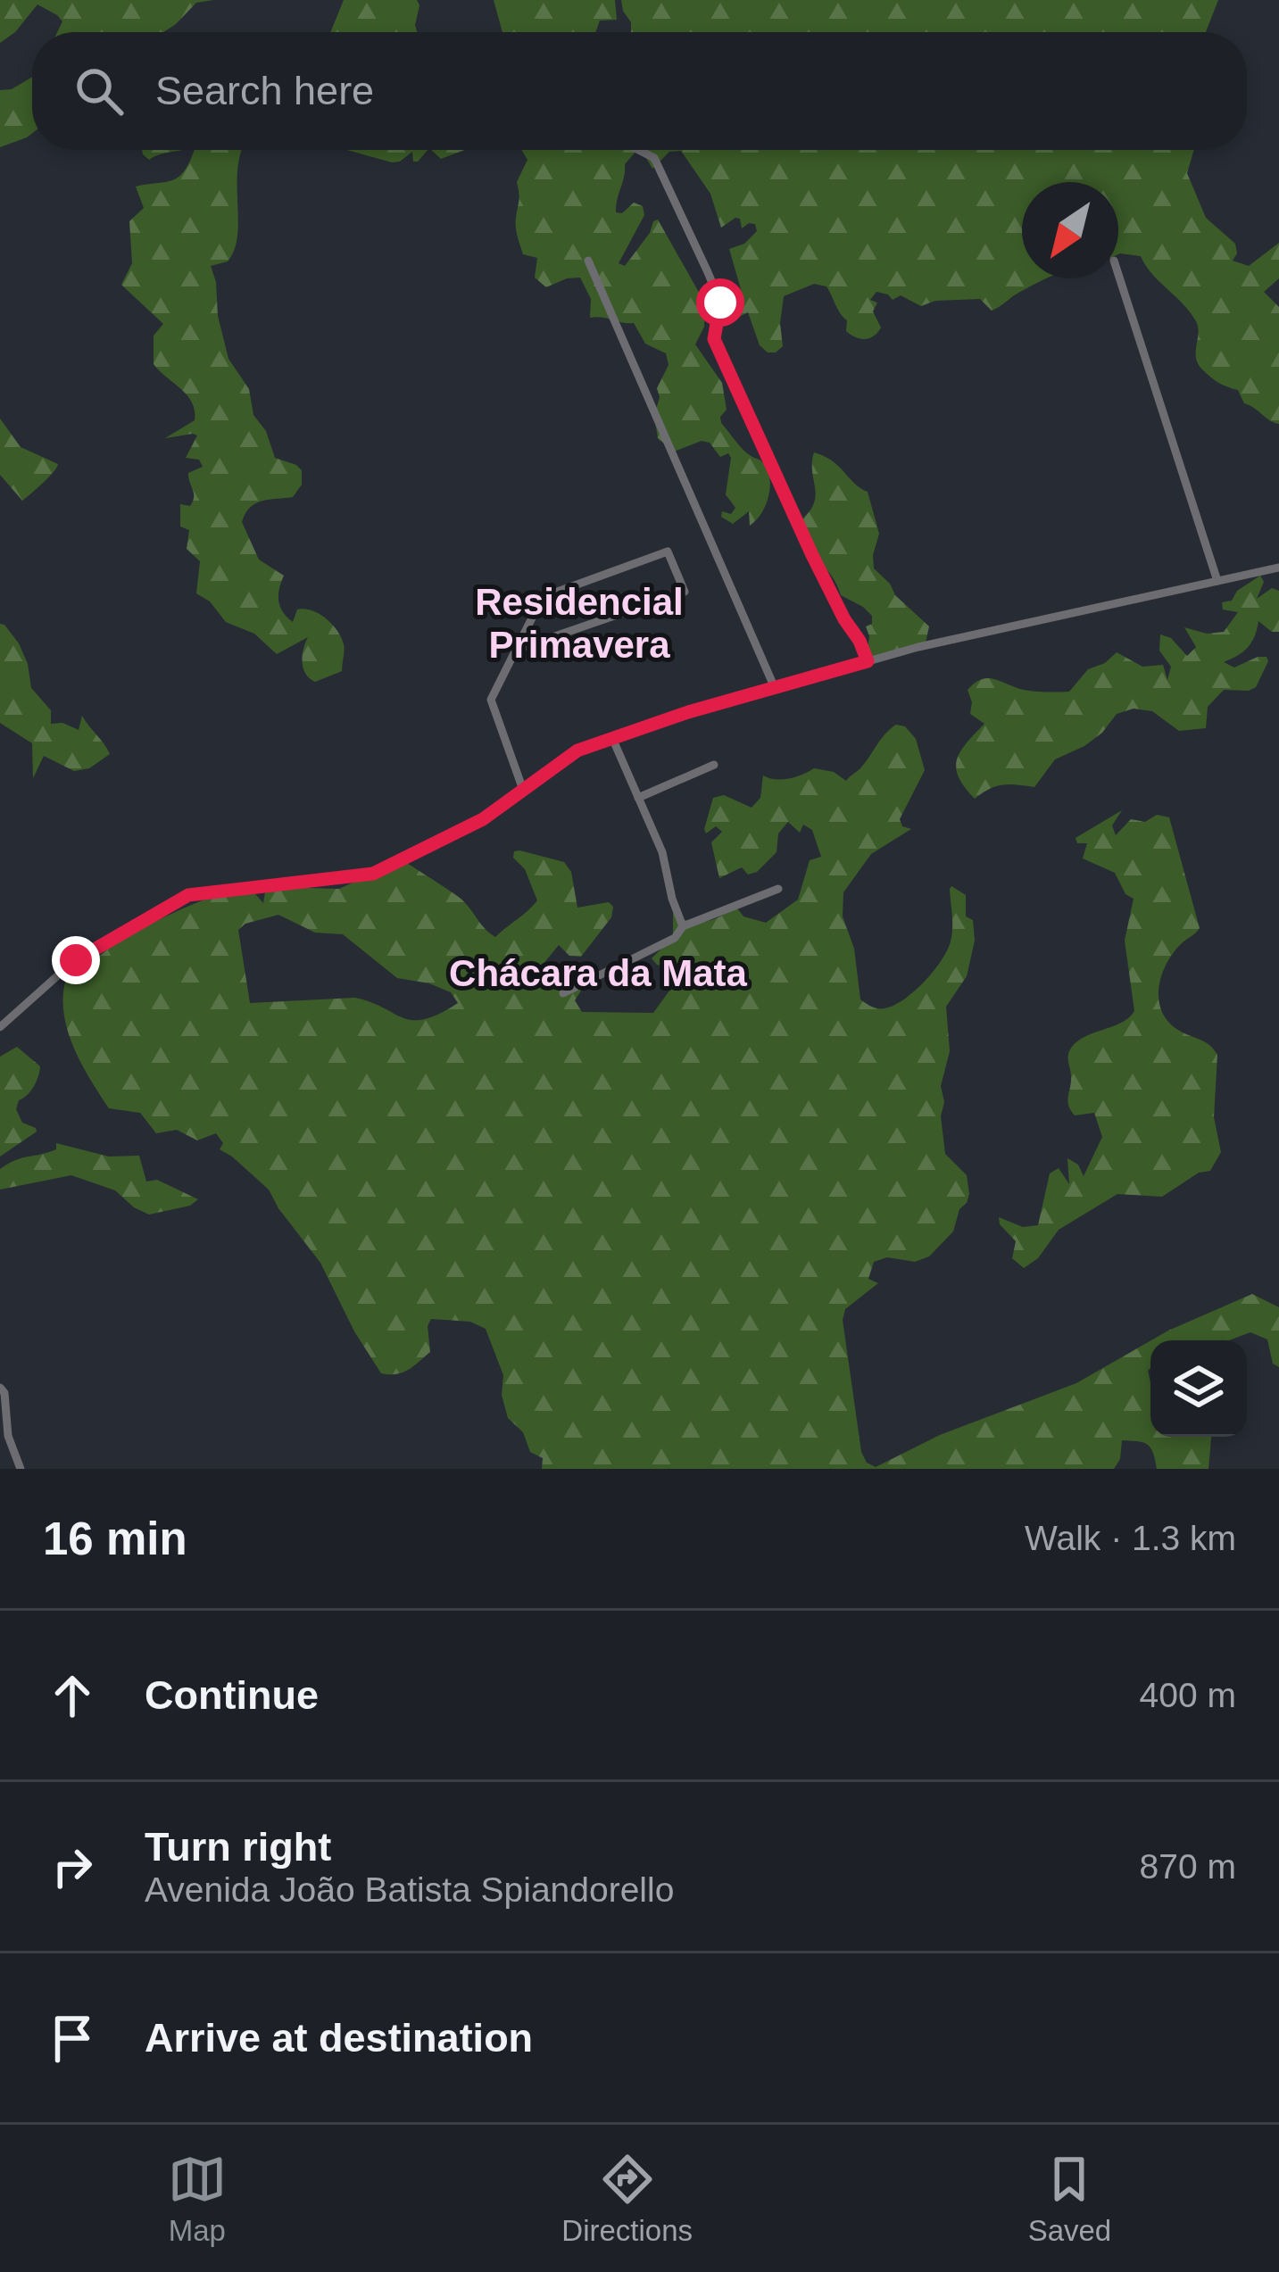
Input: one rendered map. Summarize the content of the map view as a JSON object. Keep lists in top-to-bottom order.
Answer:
{
  "districts": ["Residencial Primavera", "Chácara da Mata"],
  "north": "bottom left",
  "page": {
    "search": "Search here",
    "heading": ["16 min", "Walk · 1.3 km"],
    "list": [
      ["Continue", "400 m"],
      ["Turn right", "Avenida João Batista Spiandorello", "870 m"],
      "Arrive at destination"
    ],
    "nav": ["Map", "Directions", "Saved"]
  }
}
